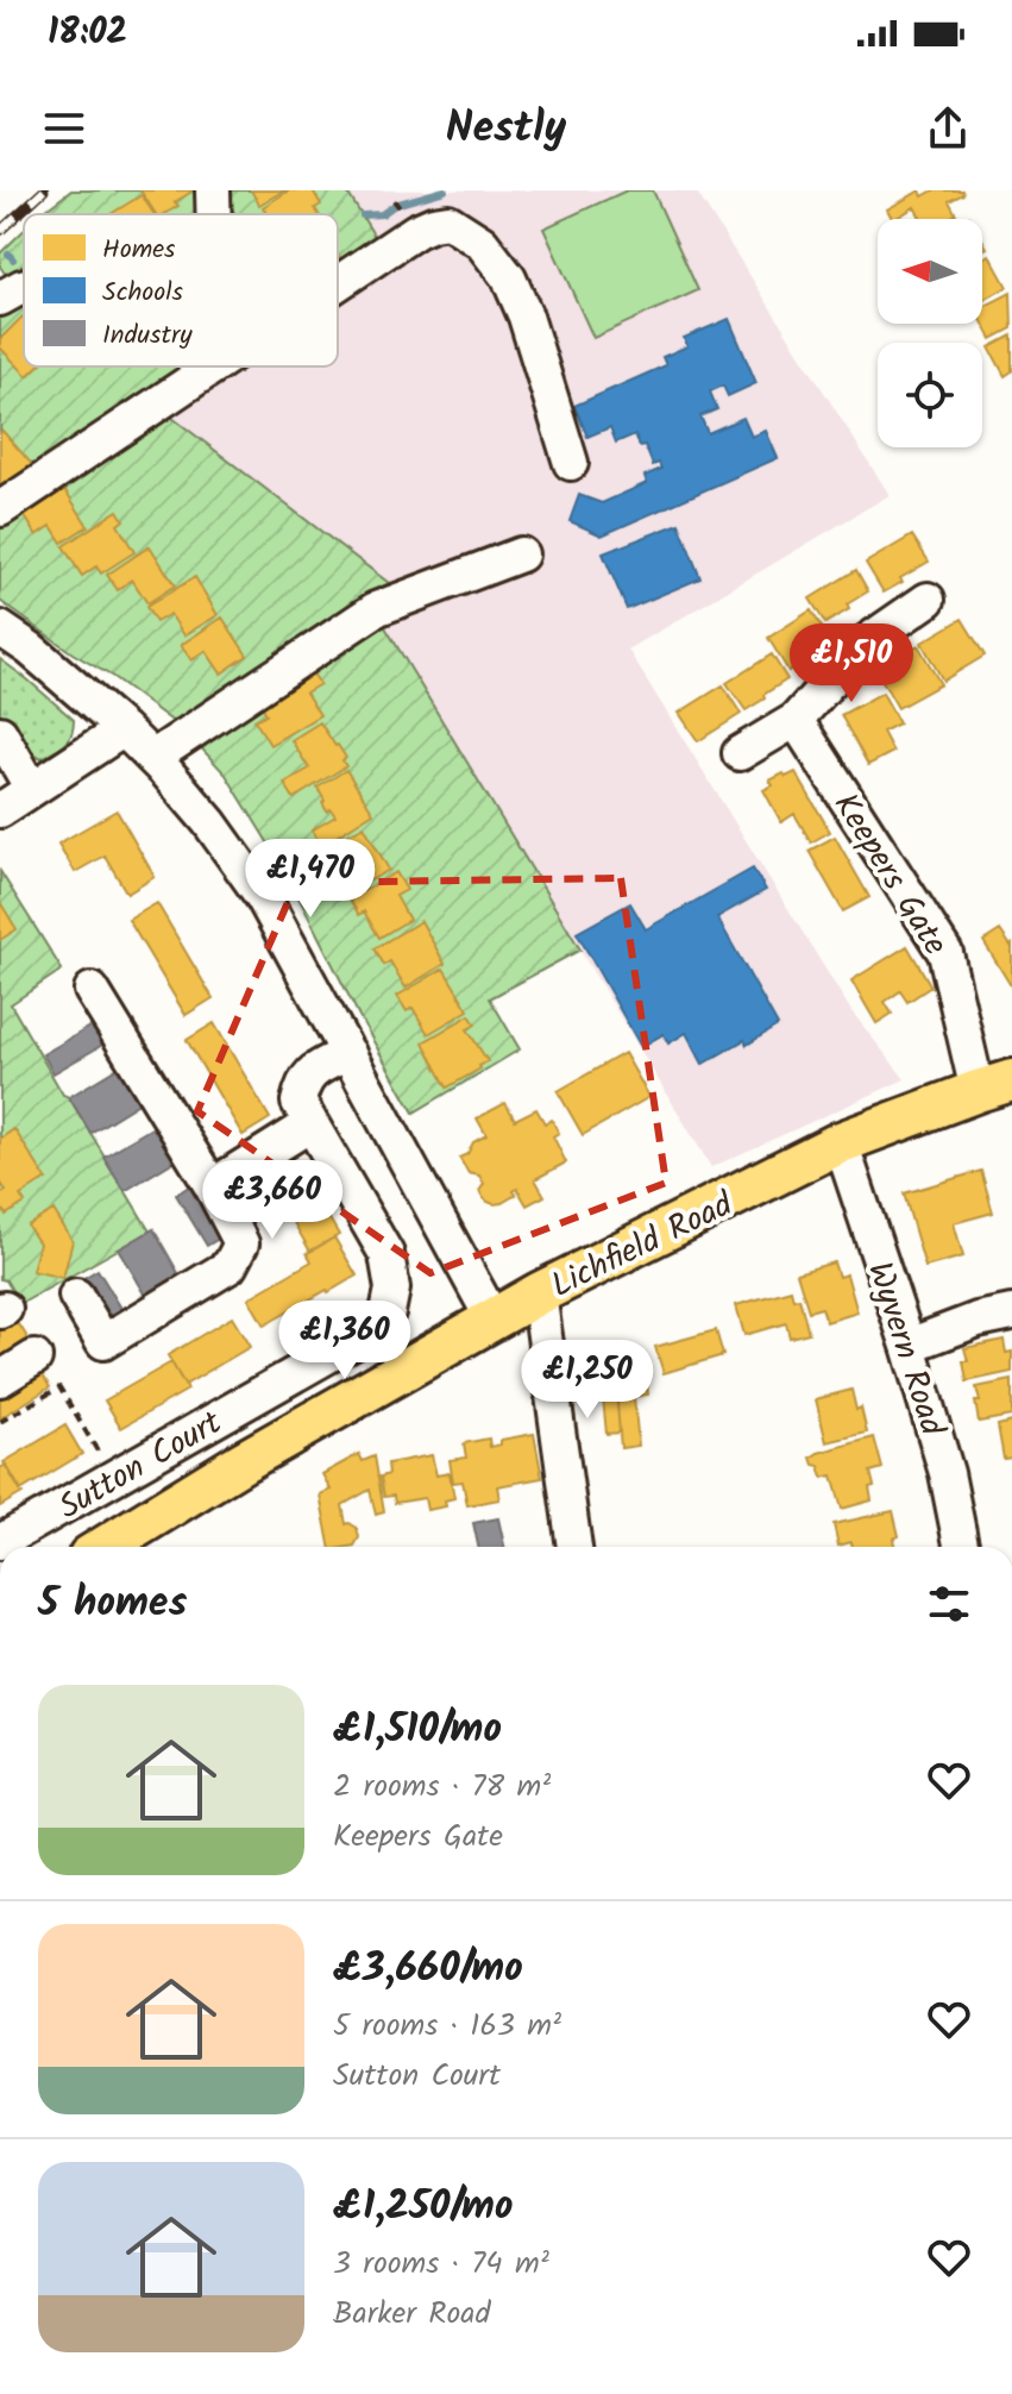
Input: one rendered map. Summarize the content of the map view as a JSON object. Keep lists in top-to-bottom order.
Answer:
{
  "streets": {
    "main road": ["Lichfield Road"],
    "street": ["Keepers Gate", "Wyvern Road", "Sutton Court"]
  },
  "crossings": [
    ["Keepers Gate", "Lichfield Road"],
    ["Lichfield Road", "Wyvern Road"]
  ],
  "legend": ["Homes", "Schools", "Industry"],
  "north": "left",
  "page": {
    "status": "18:02",
    "header": "Nestly",
    "price": [
      "£1,510",
      "£1,470",
      "£3,660",
      "£1,360",
      "£1,250"
    ],
    "heading": "5 homes",
    "list": [
      {
        "name": "£1,510/mo",
        "note": "2 rooms · 78 m² · Keepers Gate"
      },
      {
        "name": "£3,660/mo",
        "note": "5 rooms · 163 m² · Sutton Court"
      },
      {
        "name": "£1,250/mo",
        "note": "3 rooms · 74 m² · Barker Road"
      }
    ]
  }
}
